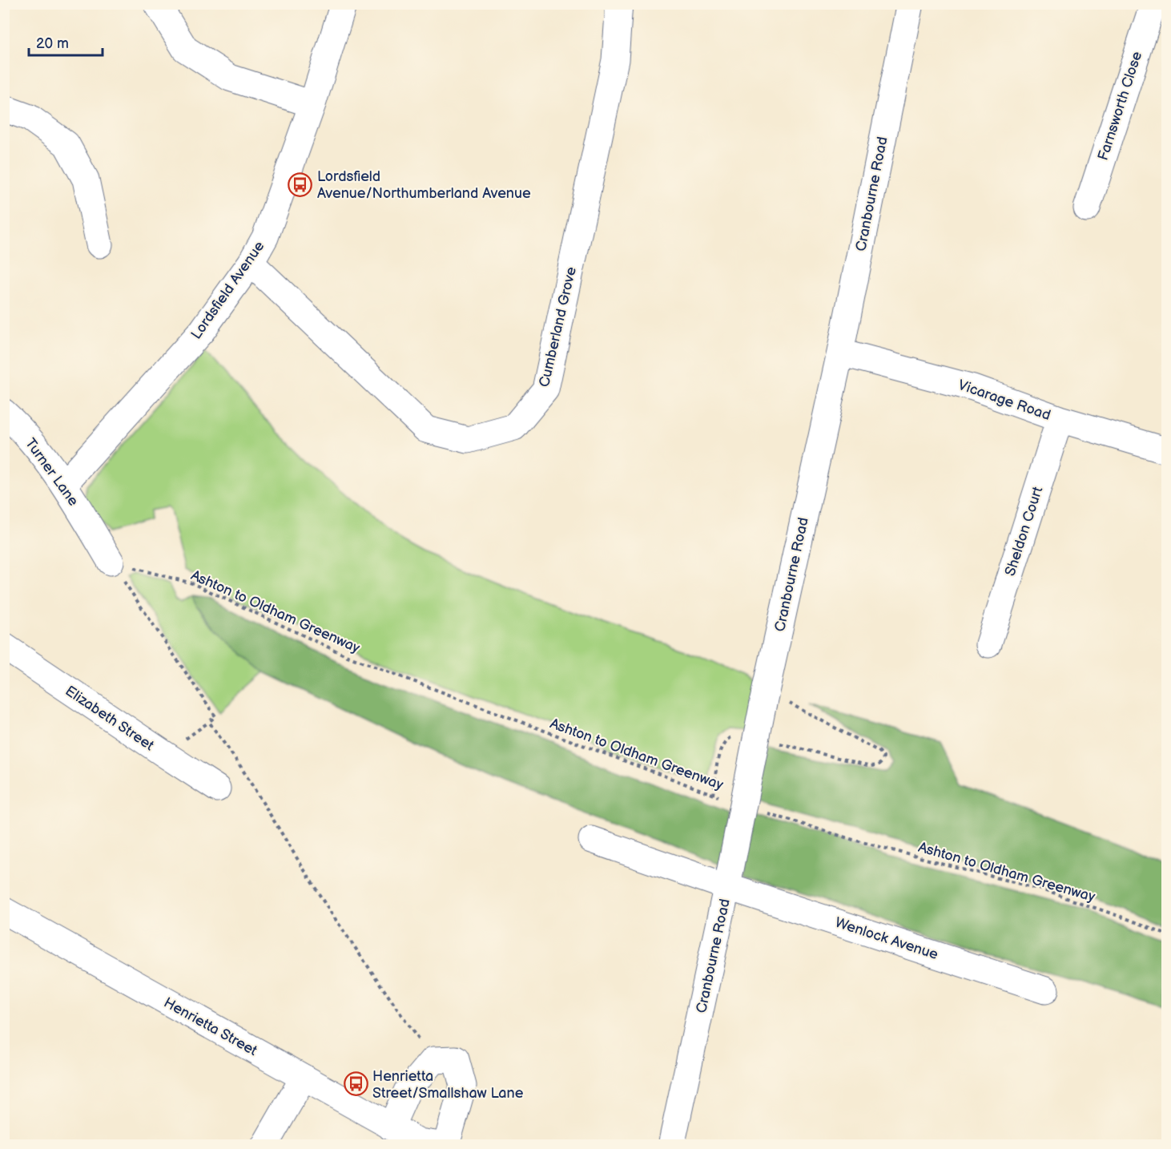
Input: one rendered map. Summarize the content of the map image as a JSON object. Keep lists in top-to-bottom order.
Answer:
{
  "streets": {
    "street": [
      "Farnsworth Close",
      "Cranbourne Road",
      "Lordsfield Avenue",
      "Cumberland Grove",
      "Vicarage Road",
      "Turner Lane",
      "Sheldon Court",
      "Elizabeth Street",
      "Wenlock Avenue",
      "Henrietta Street"
    ],
    "path": ["Ashton to Oldham Greenway"]
  },
  "crossings": [
    ["Cranbourne Road", "Vicarage Road"],
    ["Cranbourne Road", "Wenlock Avenue"],
    ["Lordsfield Avenue", "Cumberland Grove"],
    ["Lordsfield Avenue", "Turner Lane"],
    ["Vicarage Road", "Sheldon Court"],
    ["Turner Lane", "Ashton to Oldham Greenway"]
  ],
  "places": {
    "bus stop": ["Lordsfield Avenue/Northumberland Avenue", "Henrietta Street/Smallshaw Lane"]
  },
  "scale_bar": "20 m"
}
